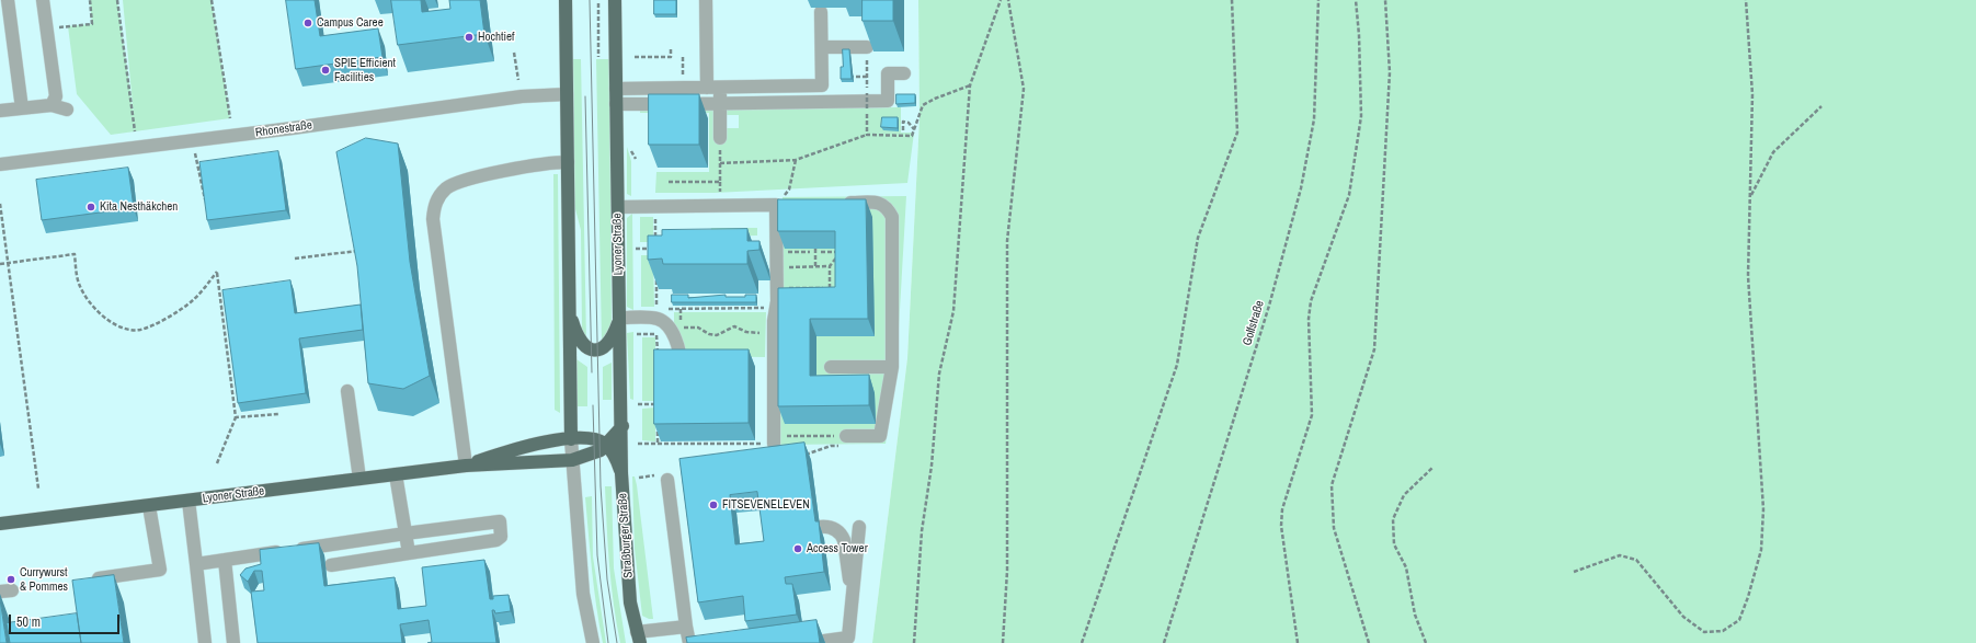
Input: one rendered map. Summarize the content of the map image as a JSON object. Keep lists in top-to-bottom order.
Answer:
{
  "streets": {
    "main road": ["Lyoner Straße", "Straßburger Straße"],
    "street": ["Rhonestraße"],
    "path": ["Golfstraße"]
  },
  "crossings": [
    ["Lyoner Straße", "Straßburger Straße"]
  ],
  "places": [
    "Campus Caree",
    "Hochtief",
    "SPIE Efficient Facilities",
    "Kita Nesthäkchen",
    "FITSEVENELEVEN",
    "Access Tower",
    "Currywurst & Pommes"
  ],
  "scale_bar": "50 m"
}
